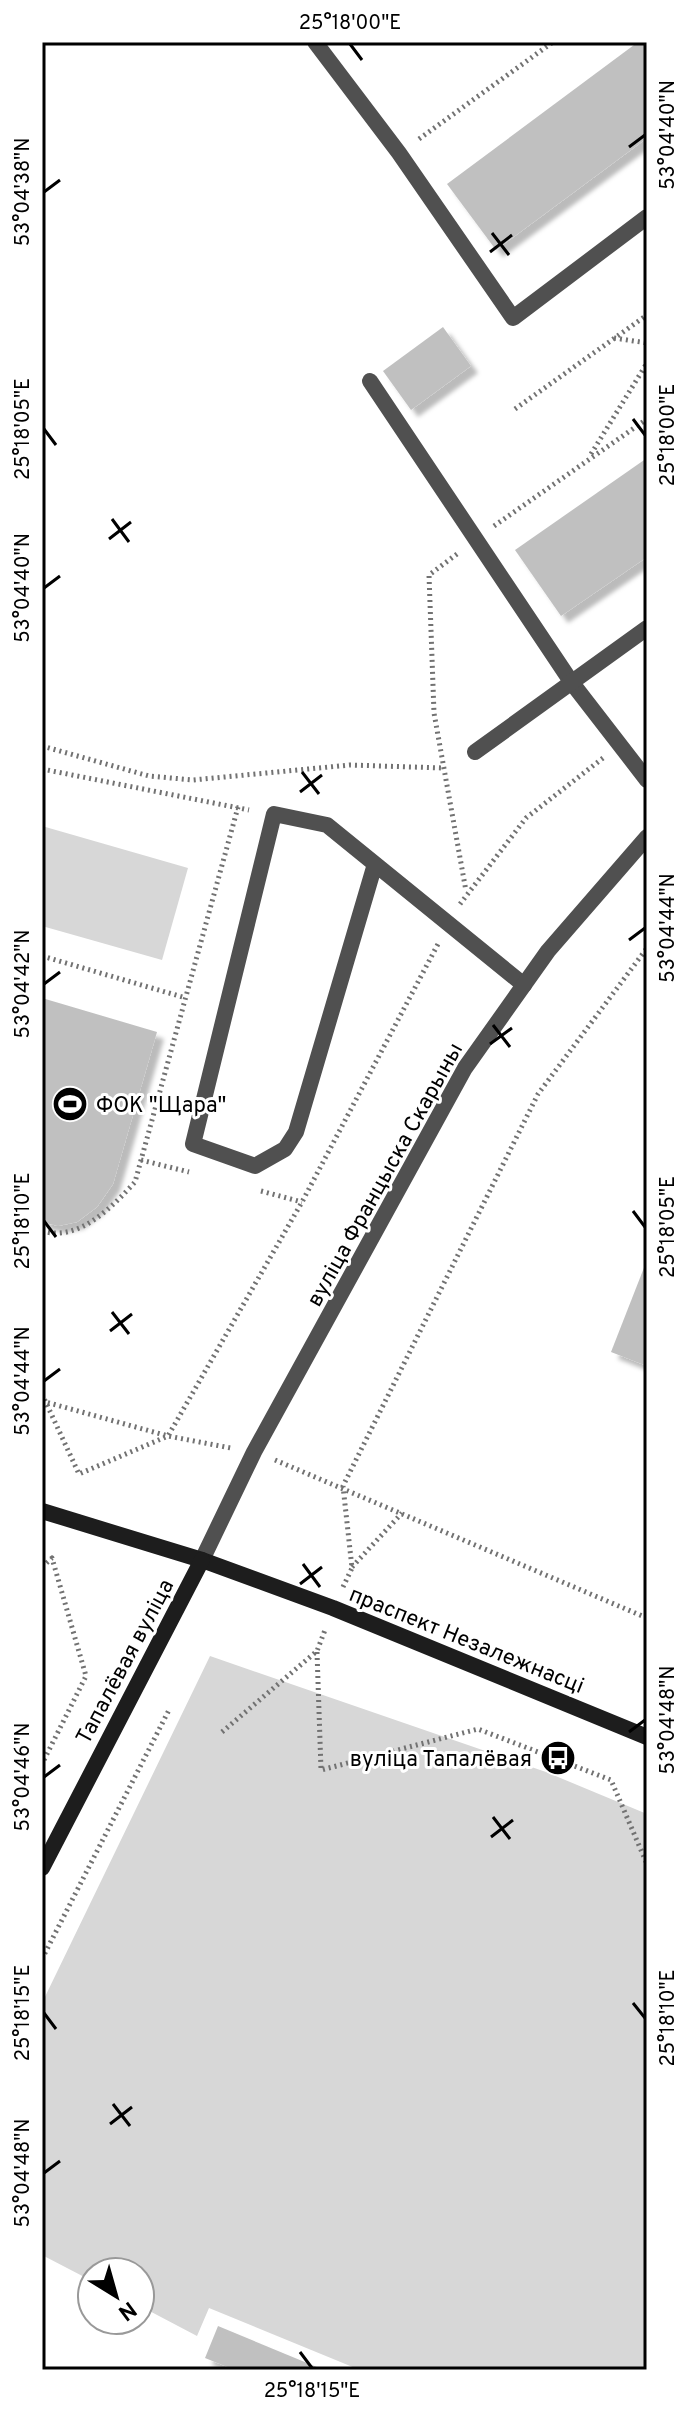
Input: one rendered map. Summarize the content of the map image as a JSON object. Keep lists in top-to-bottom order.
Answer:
{
  "streets": {
    "main road": ["праспект Незалежнасці", "Тапалёвая вуліца"],
    "street": ["вуліца Францыска Скарыны"]
  },
  "crossings": [
    ["вуліца Францыска Скарыны", "праспект Незалежнасці"],
    ["вуліца Францыска Скарыны", "Тапалёвая вуліца"],
    ["праспект Незалежнасці", "Тапалёвая вуліца"]
  ],
  "places": {
    "sports": ["ФОК \"Щара\""],
    "bus stop": ["вуліца Тапалёвая"]
  },
  "north": "bottom right",
  "coordinates": [
    "25°18'00\"E",
    "53°04'40\"N",
    "53°04'38\"N",
    "25°18'05\"E",
    "53°04'44\"N",
    "53°04'42\"N",
    "25°18'10\"E",
    "53°04'48\"N",
    "53°04'46\"N",
    "25°18'15\"E"
  ]
}
